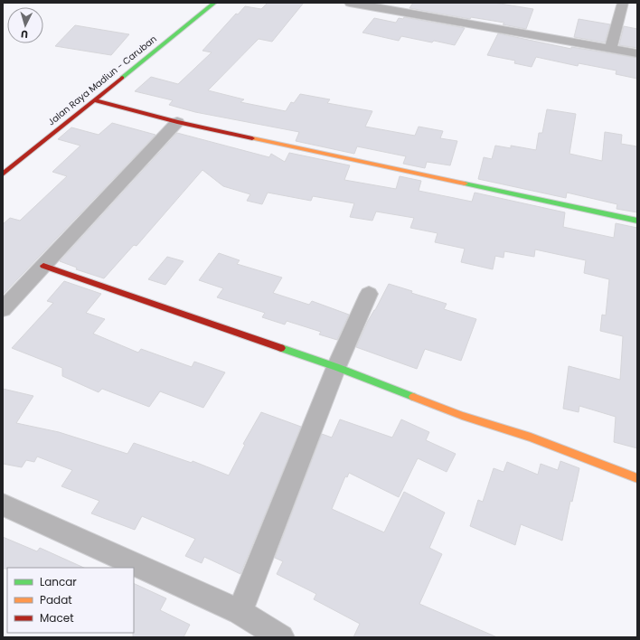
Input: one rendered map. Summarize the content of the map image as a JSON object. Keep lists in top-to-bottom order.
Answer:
{
  "streets": {
    "main road": ["Jalan Raya Madiun - Caruban"]
  },
  "legend": ["Lancar", "Padat", "Macet"],
  "north": "bottom"
}
